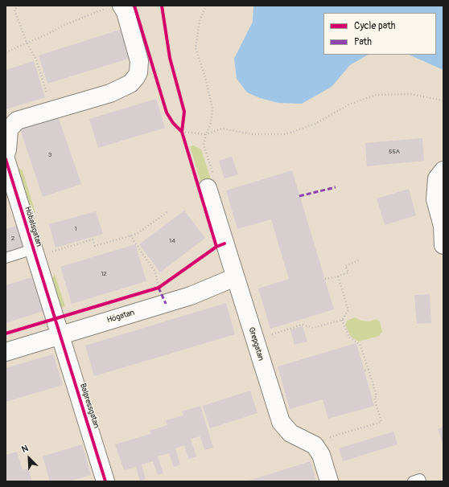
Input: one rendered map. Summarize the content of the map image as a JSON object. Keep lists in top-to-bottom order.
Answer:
{
  "streets": {
    "street": [
      "Höbalsgatan",
      "Högatan",
      "Grepgatan",
      "Balpressgatan"
    ]
  },
  "crossings": [
    ["Höbalsgatan", "Högatan"],
    ["Höbalsgatan", "Balpressgatan"],
    ["Högatan", "Grepgatan"],
    ["Högatan", "Balpressgatan"]
  ],
  "house_numbers": [
    "55A",
    "3",
    "1",
    "2",
    "14",
    "12"
  ],
  "legend": ["Cycle path", "Path"],
  "north": "top left"
}
